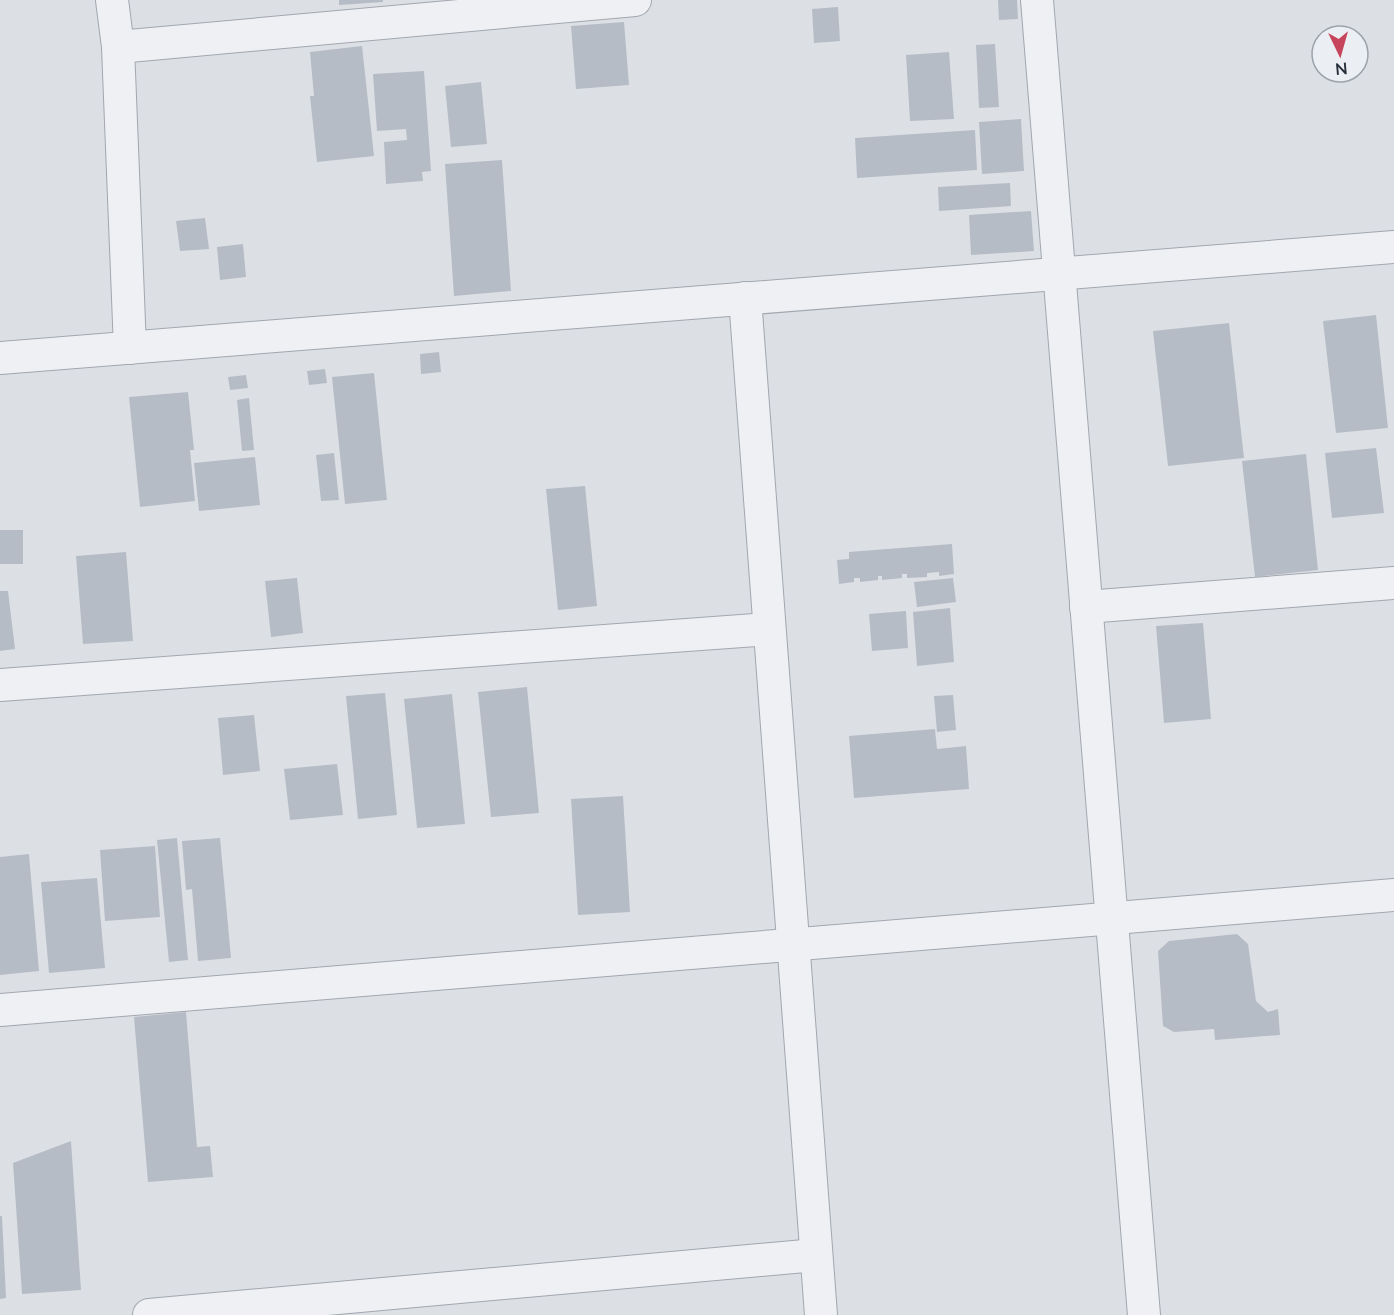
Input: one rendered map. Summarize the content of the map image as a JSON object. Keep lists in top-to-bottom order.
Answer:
{
  "north": "bottom"
}
